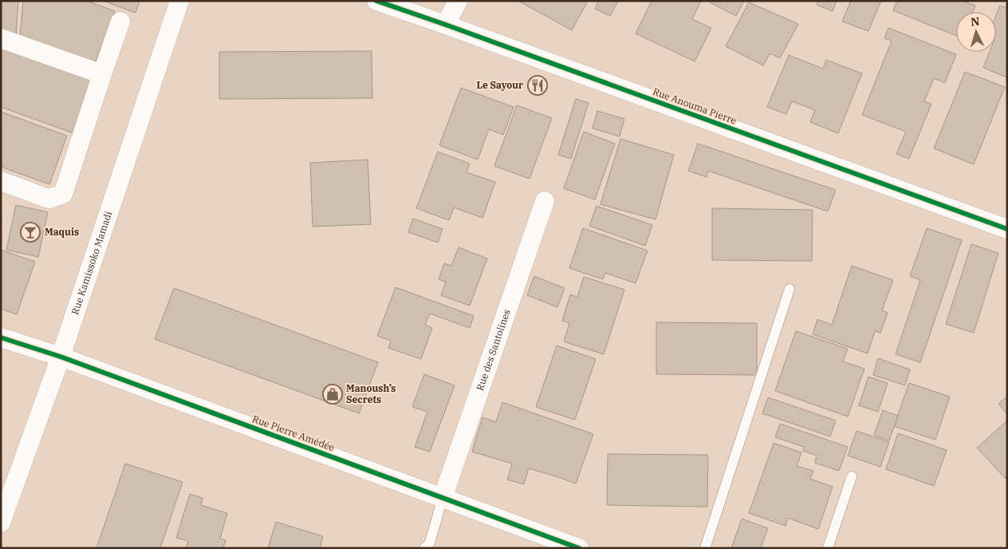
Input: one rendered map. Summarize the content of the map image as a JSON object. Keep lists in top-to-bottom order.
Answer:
{
  "streets": {
    "street": [
      "Rue Anouma Pierre",
      "Rue Kamissoko Mamadi",
      "Rue des Santolines",
      "Rue Pierre Amédée"
    ]
  },
  "crossings": [
    ["Rue Kamissoko Mamadi", "Rue Pierre Amédée"],
    ["Rue des Santolines", "Rue Pierre Amédée"]
  ],
  "places": {
    "restaurant": ["Le Sayour"],
    "bar": ["Maquis"],
    "shop": ["Manoush’s Secrets"]
  },
  "north": "top"
}
